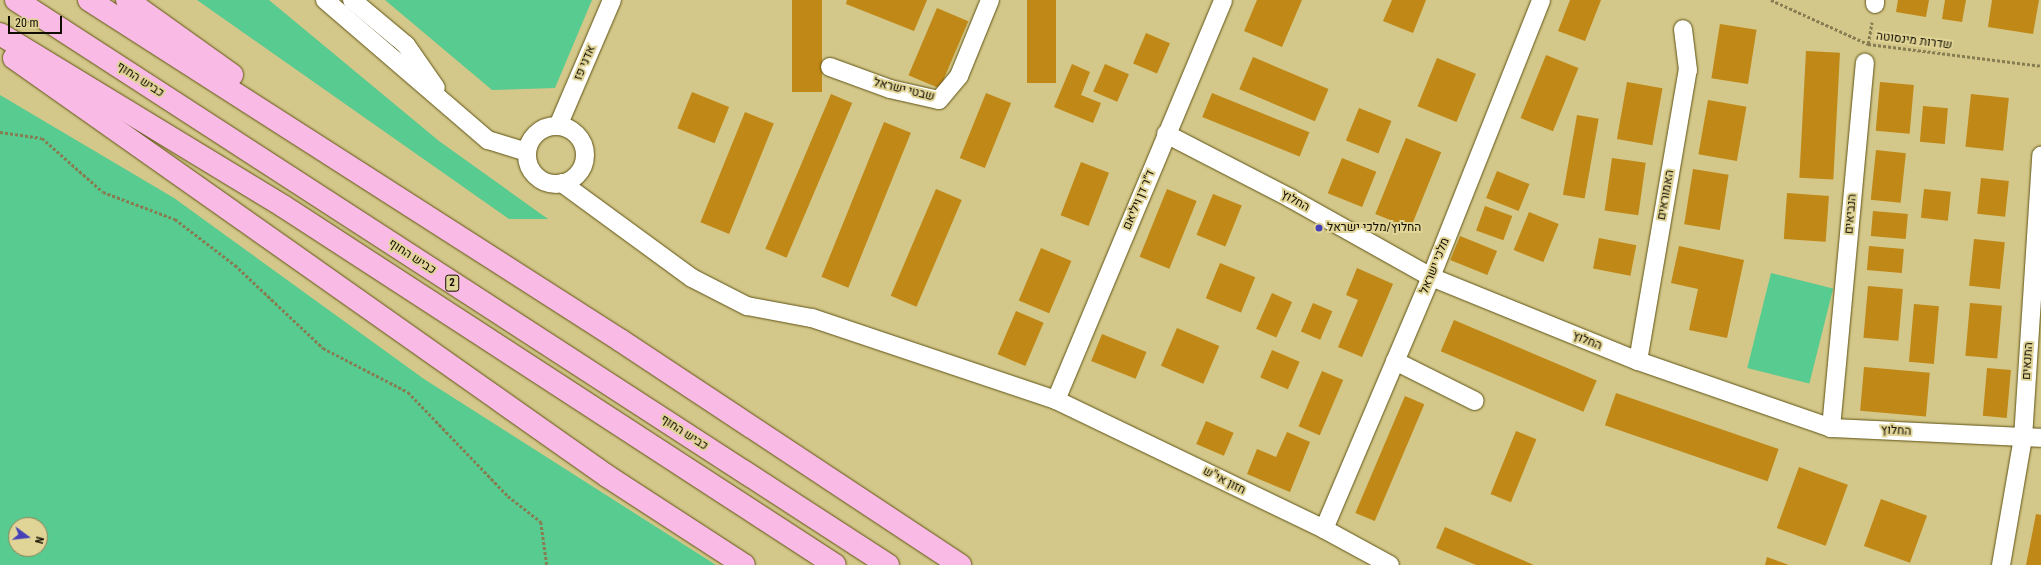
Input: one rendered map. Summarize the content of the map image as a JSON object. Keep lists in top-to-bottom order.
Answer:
{
  "streets": {
    "highway": ["כביש החוף", "2"],
    "street": [
      "אדני פז",
      "שבטי ישראל",
      "האמוראים",
      "ד״ר דן ויליאם",
      "החלוץ",
      "הנביאים",
      "מלכי ישראל",
      "התנאים",
      "חזון אי\"ש"
    ],
    "path": ["שדרות מינסוטה"]
  },
  "crossings": [
    ["אדני פז", "חזון אי\"ש"],
    ["האמוראים", "החלוץ"],
    ["ד״ר דן ויליאם", "החלוץ"],
    ["ד״ר דן ויליאם", "חזון אי\"ש"],
    ["החלוץ", "הנביאים"],
    ["החלוץ", "מלכי ישראל"],
    ["החלוץ", "התנאים"],
    ["מלכי ישראל", "חזון אי\"ש"]
  ],
  "places": ["החלוץ/מלכי ישראל"],
  "scale_bar": "20 m",
  "north": "right"
}
